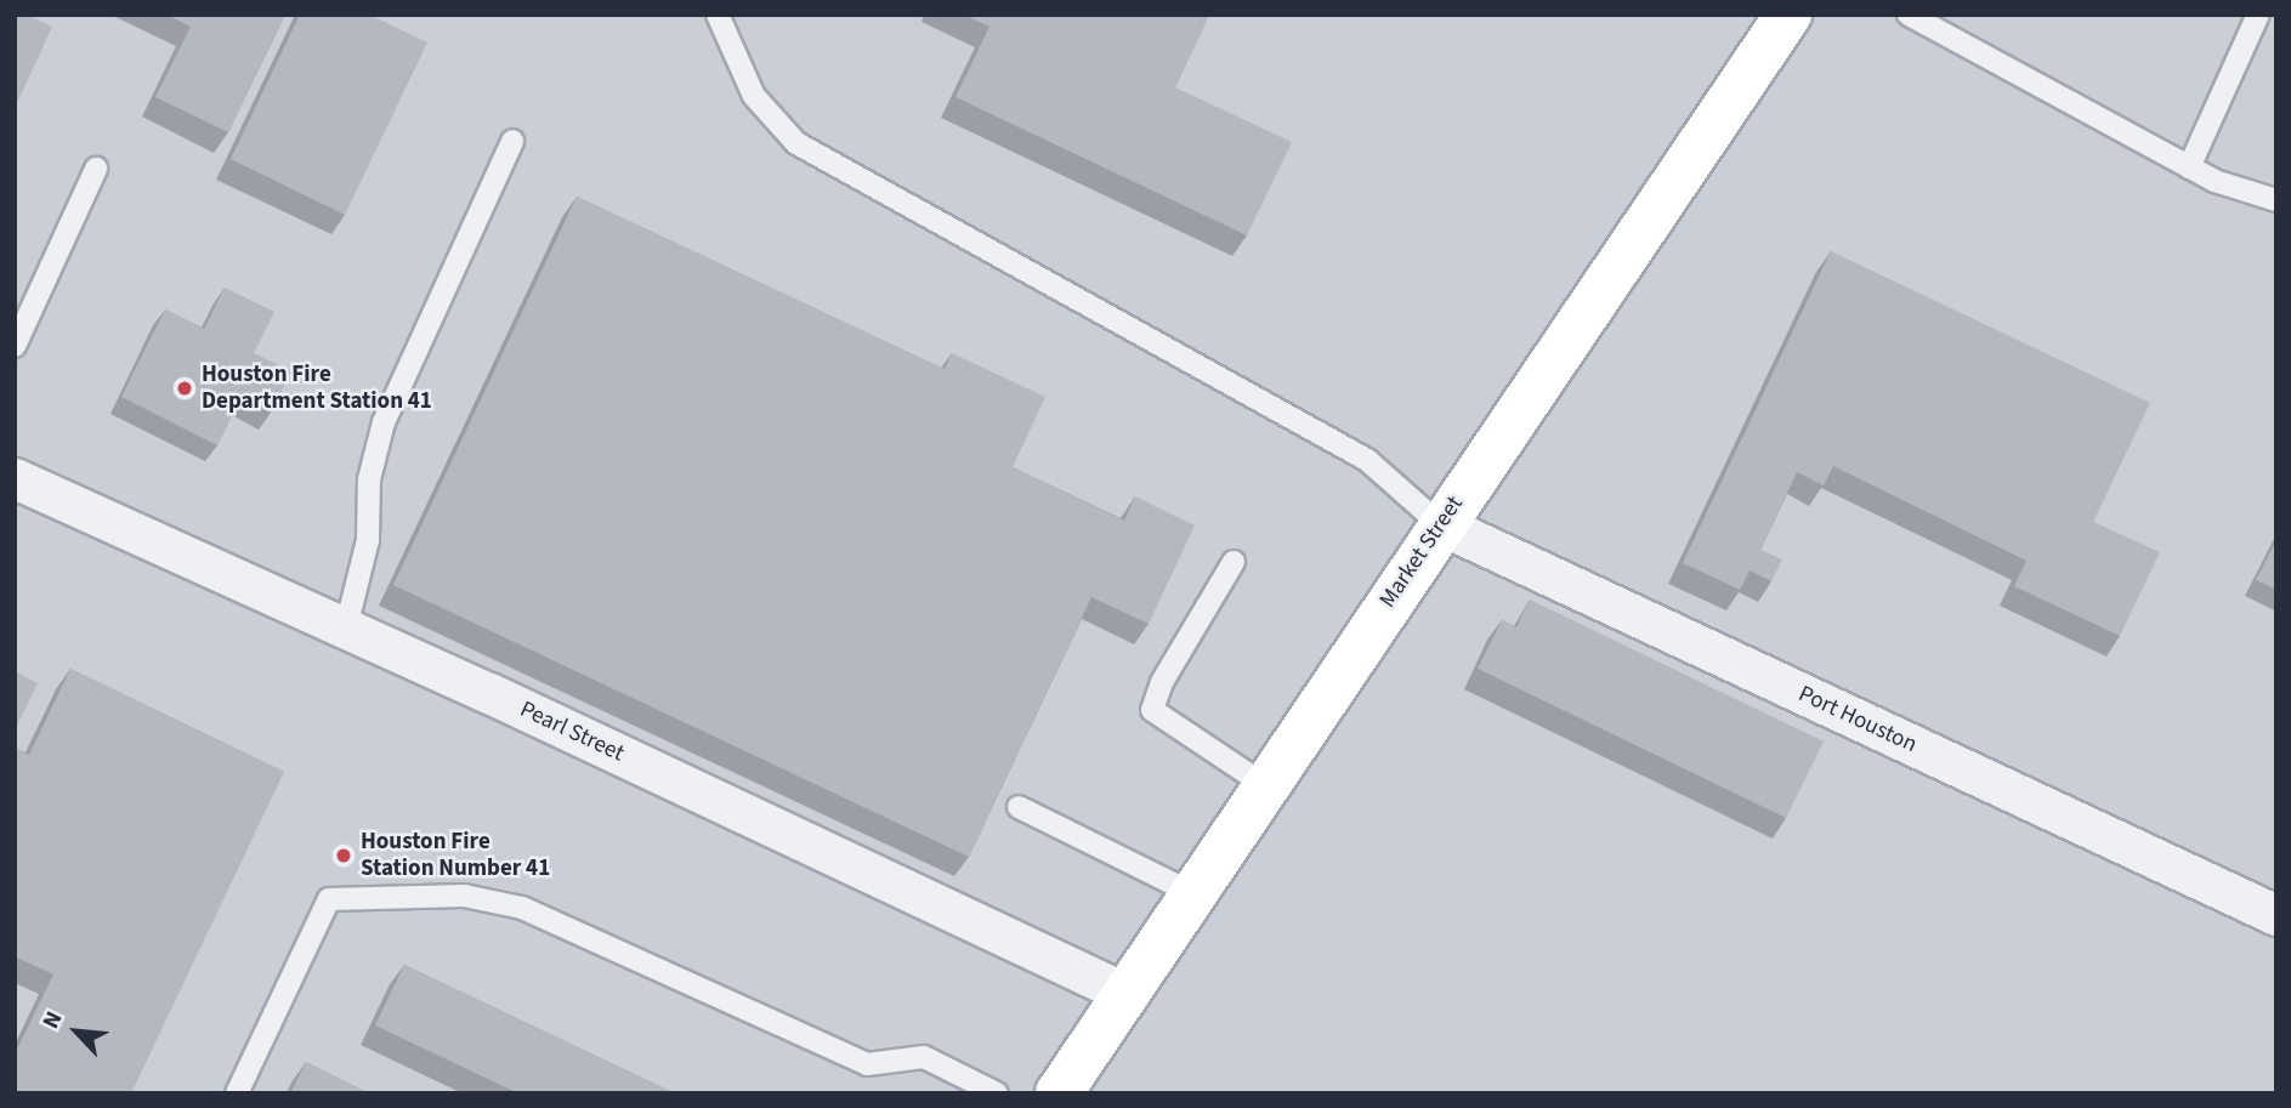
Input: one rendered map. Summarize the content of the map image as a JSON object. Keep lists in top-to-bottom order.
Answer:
{
  "streets": {
    "main road": ["Market Street"],
    "street": ["Port Houston", "Pearl Street"]
  },
  "crossings": [
    ["Market Street", "Port Houston"],
    ["Market Street", "Pearl Street"]
  ],
  "places": ["Houston Fire Department Station 41", "Houston Fire Station Number 41"],
  "north": "top left"
}
